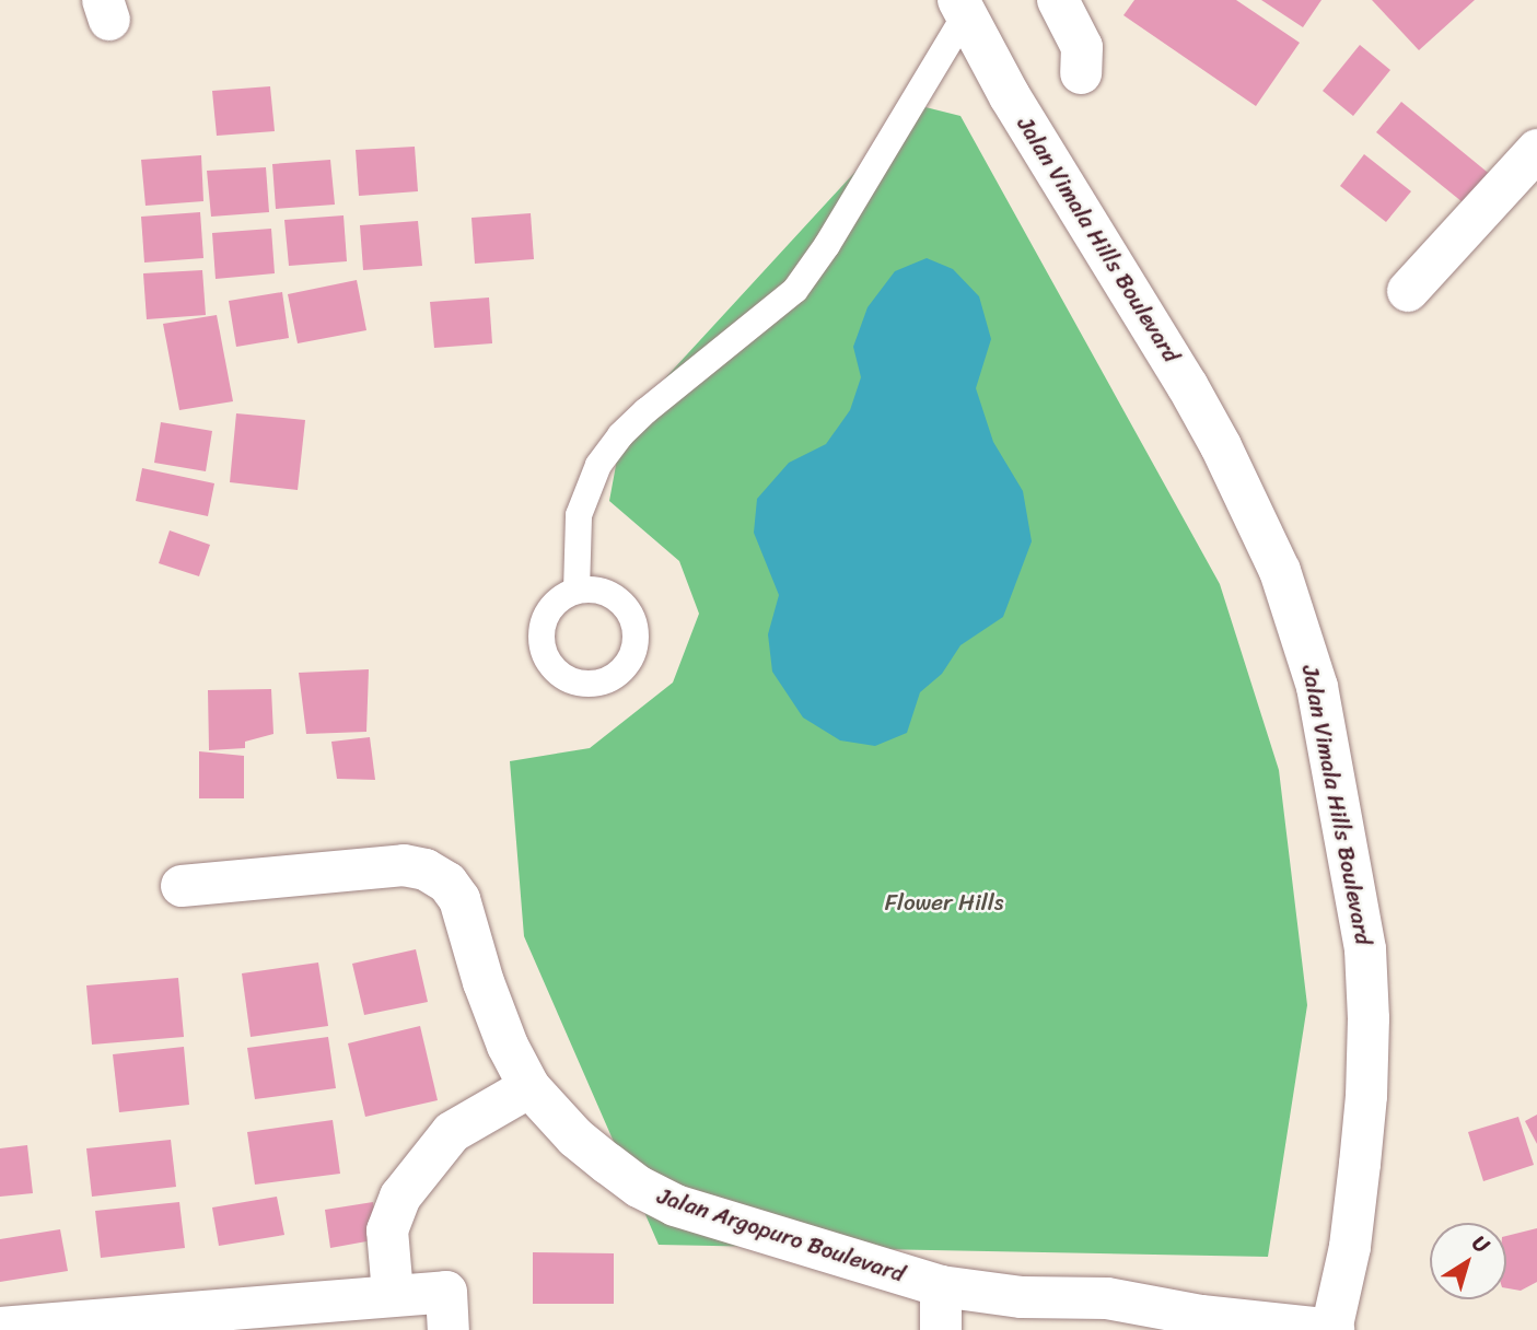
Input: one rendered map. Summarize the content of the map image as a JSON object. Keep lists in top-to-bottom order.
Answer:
{
  "streets": {
    "street": ["Jalan Vimala Hills Boulevard", "Jalan Argopuro Boulevard"]
  },
  "crossings": [
    ["Jalan Vimala Hills Boulevard", "Jalan Argopuro Boulevard"]
  ],
  "parks": ["Flower Hills"],
  "north": "top right"
}
